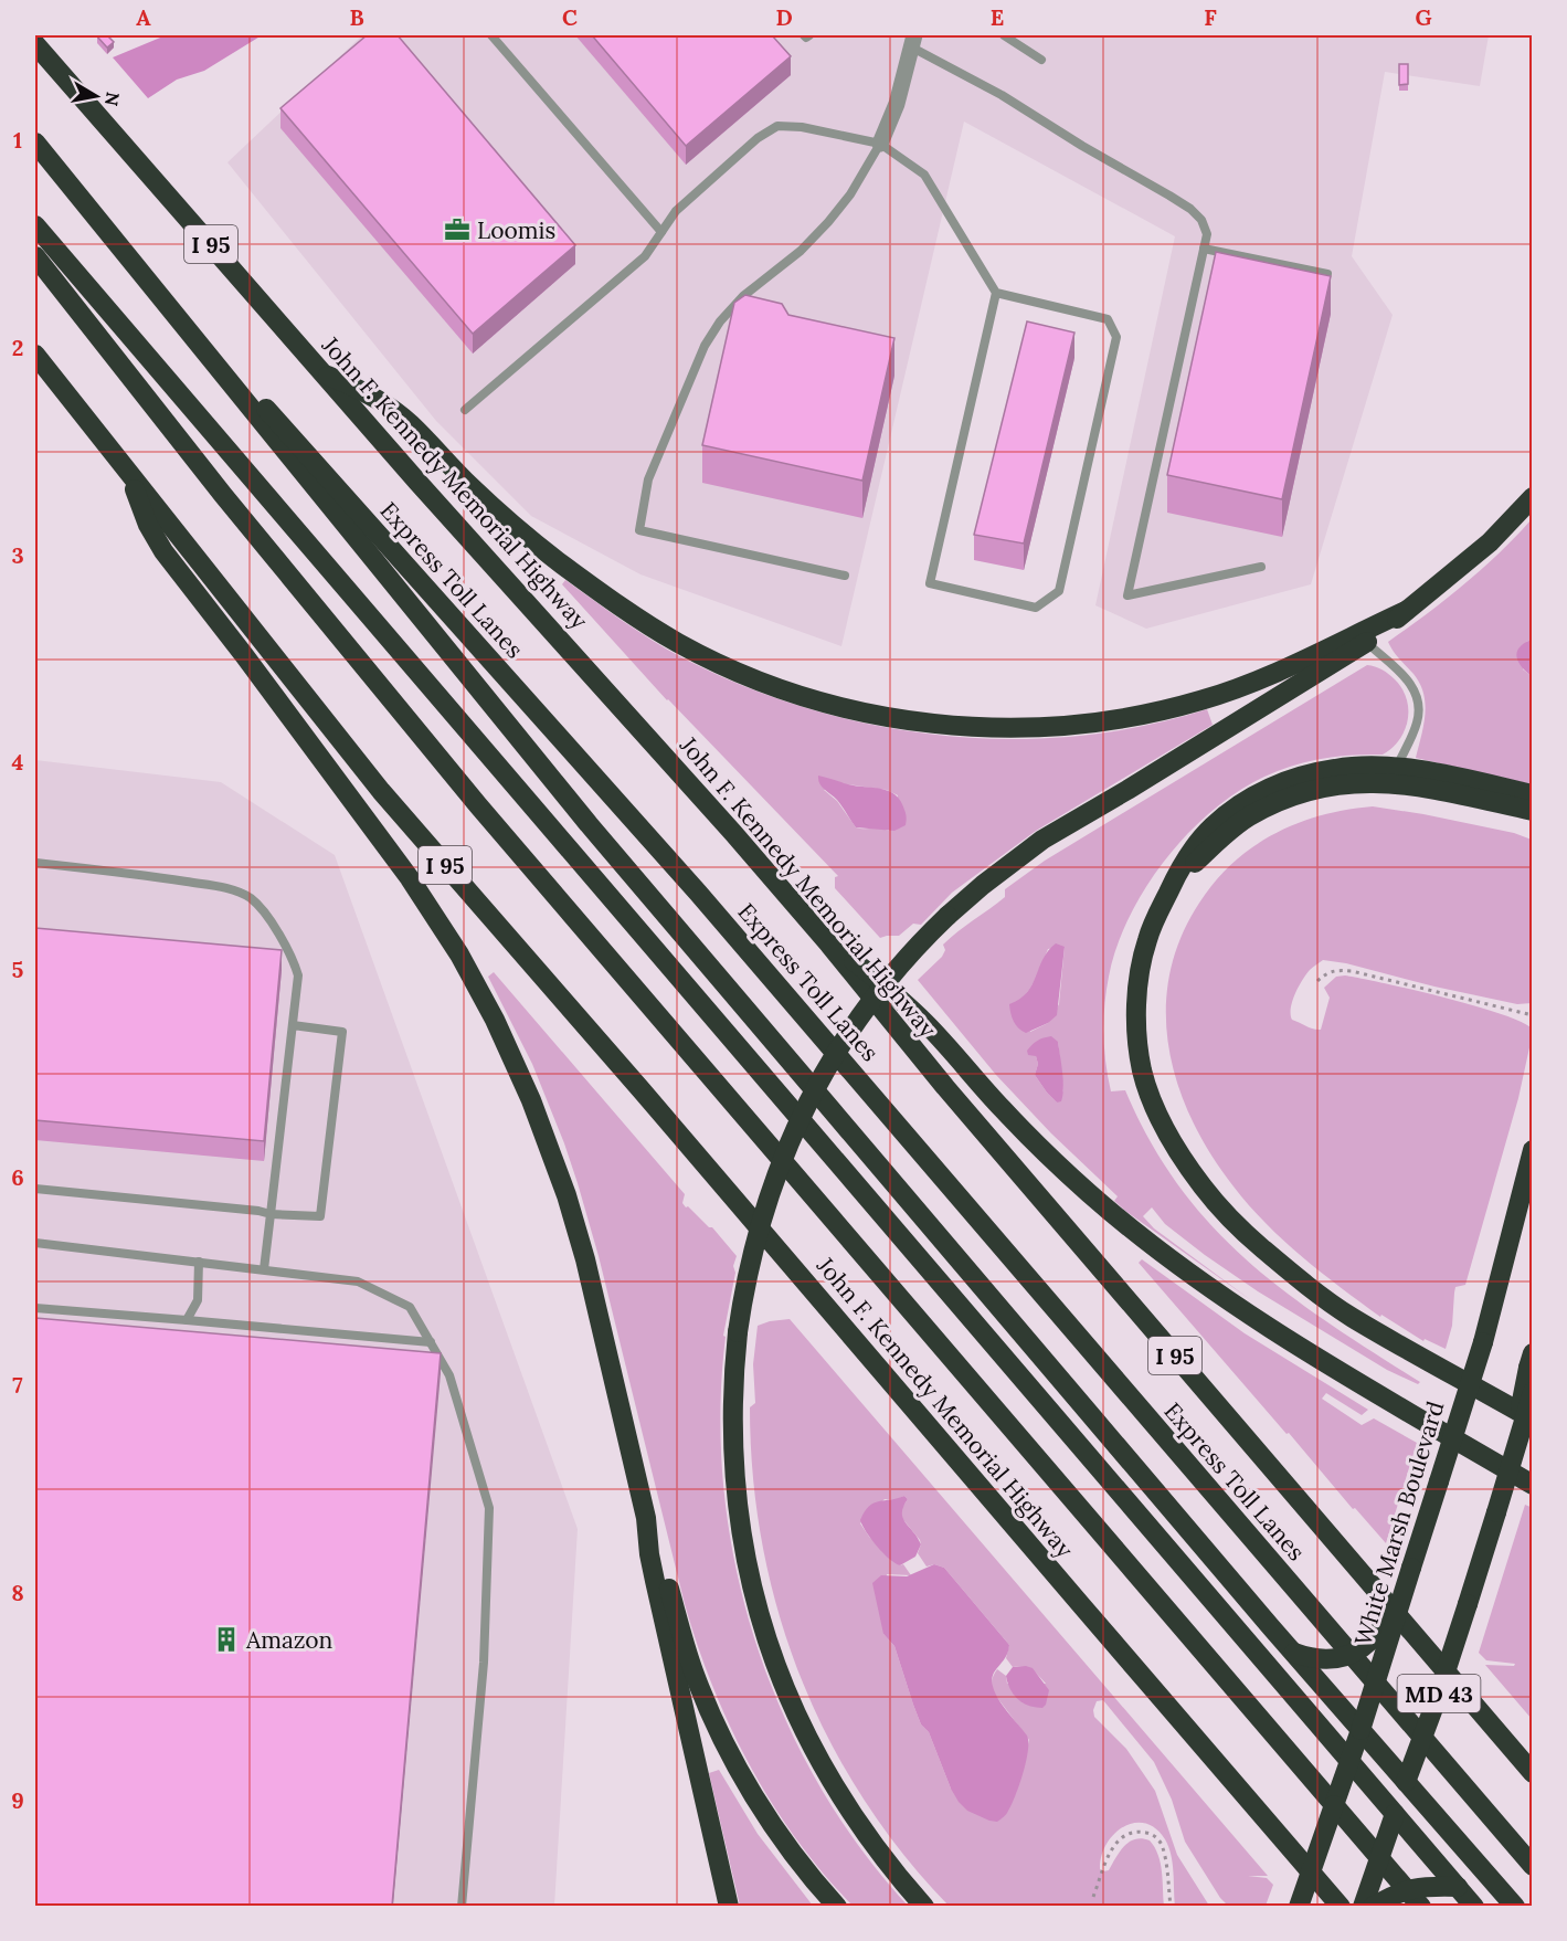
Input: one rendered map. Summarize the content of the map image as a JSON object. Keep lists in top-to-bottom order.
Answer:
{
  "streets": {
    "highway": [
      "I 95",
      "John F. Kennedy Memorial Highway",
      "Express Toll Lanes",
      "White Marsh Boulevard",
      "MD 43"
    ]
  },
  "places": {
    "office": ["Loomis"],
    "building": ["Amazon"]
  },
  "north": "right",
  "grid": {
    "columns": [
      "A",
      "B",
      "C",
      "D",
      "E",
      "F",
      "G"
    ],
    "rows": [
      "1",
      "2",
      "3",
      "4",
      "5",
      "6",
      "7",
      "8",
      "9"
    ]
  }
}
